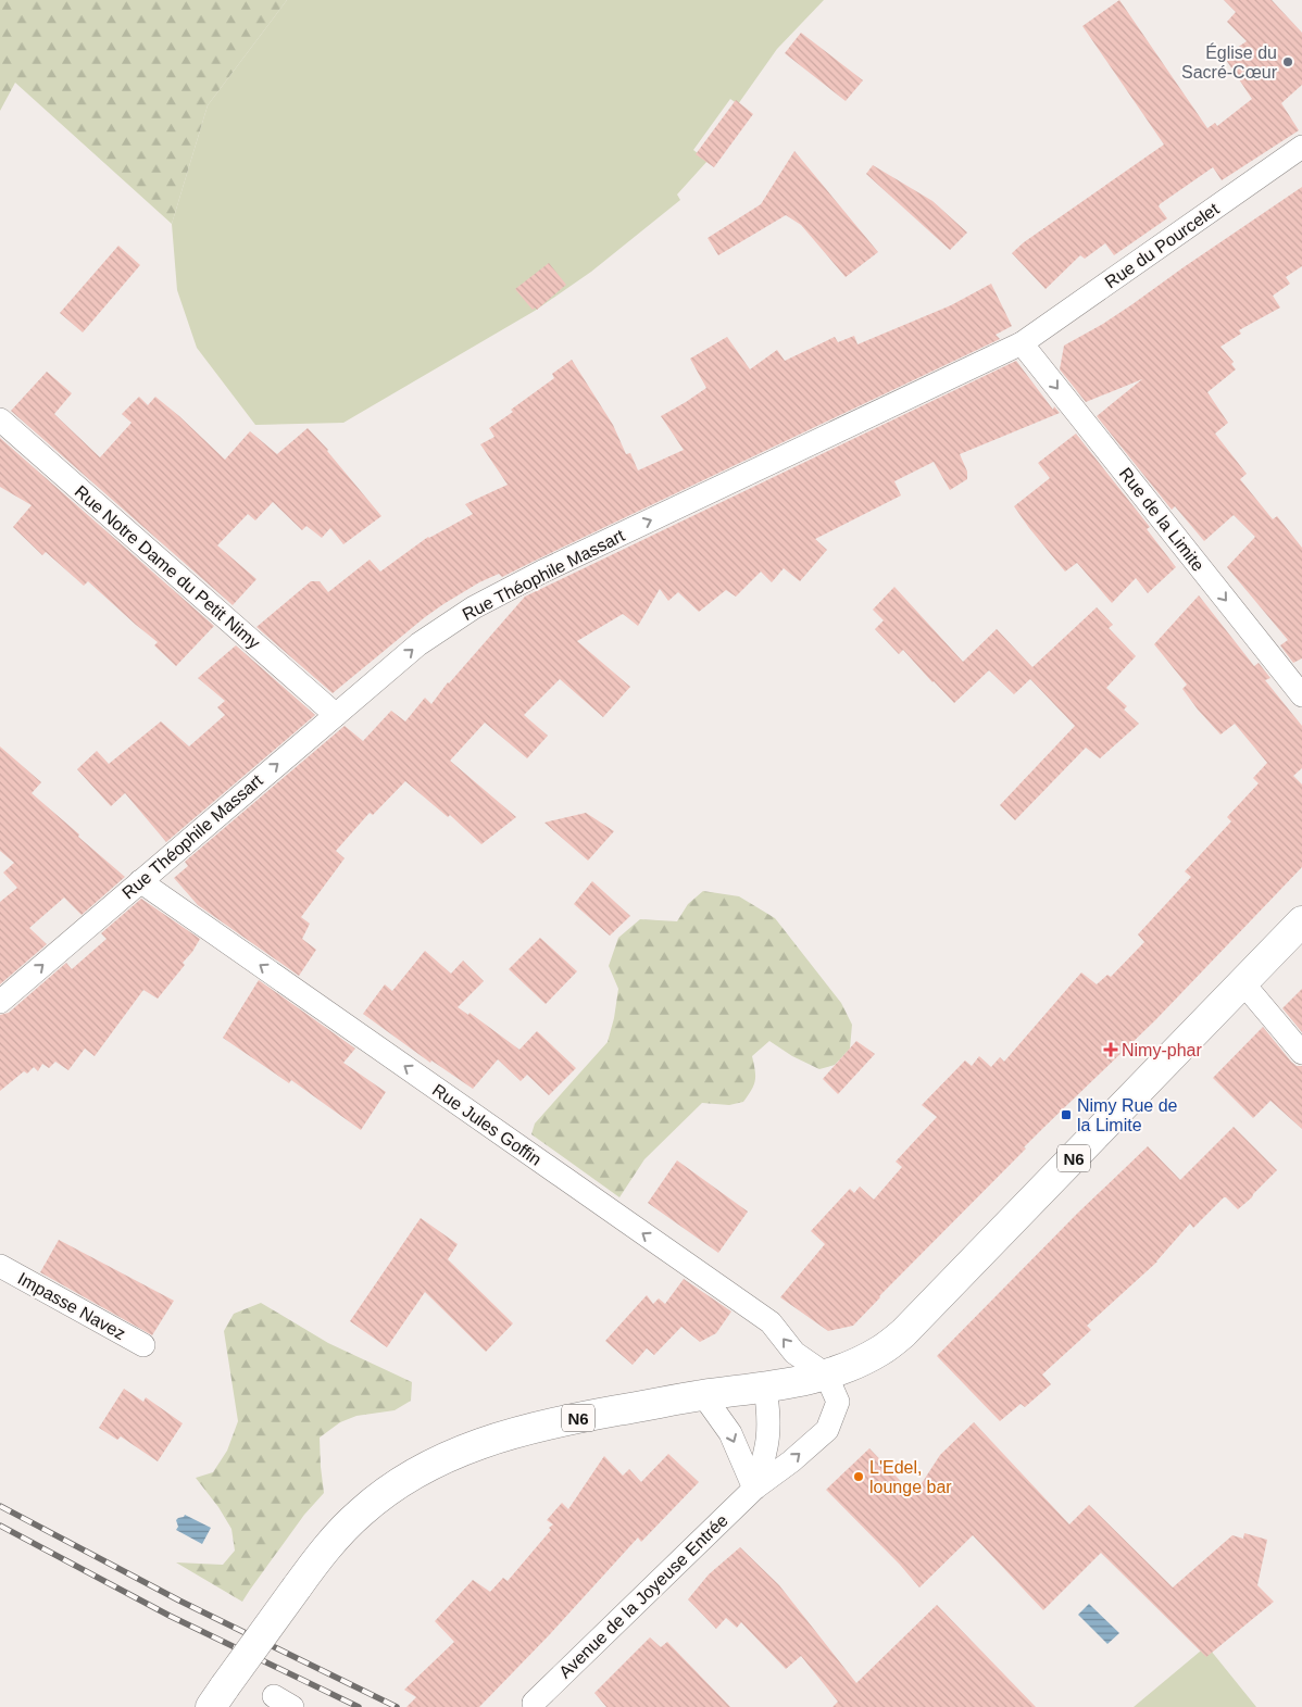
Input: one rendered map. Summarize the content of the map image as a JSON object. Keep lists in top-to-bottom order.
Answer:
{
  "streets": {
    "main road": ["N6"],
    "street": [
      "Rue du Pourcelet",
      "Rue de la Limite",
      "Rue Notre Dame du Petit Nimy",
      "Rue Théophile Massart",
      "Rue Jules Goffin",
      "Impasse Navez",
      "Avenue de la Joyeuse Entrée"
    ]
  },
  "crossings": [
    ["Rue du Pourcelet", "Rue de la Limite"],
    ["Rue du Pourcelet", "Rue Théophile Massart"],
    ["Rue de la Limite", "Rue Théophile Massart"],
    ["Rue Notre Dame du Petit Nimy", "Rue Théophile Massart"],
    ["Rue Théophile Massart", "Rue Jules Goffin"],
    ["Rue Jules Goffin", "N6"],
    ["Rue Jules Goffin", "Avenue de la Joyeuse Entrée"],
    ["N6", "Avenue de la Joyeuse Entrée"]
  ],
  "one_way": ["Rue de la Limite", "Rue Théophile Massart", "Rue Jules Goffin"],
  "places": {
    "other": ["Église du Sacré-Cœur", "L'Edel, lounge bar"],
    "health": ["Nimy-phar"],
    "transit": ["Nimy Rue de la Limite"]
  }
}
